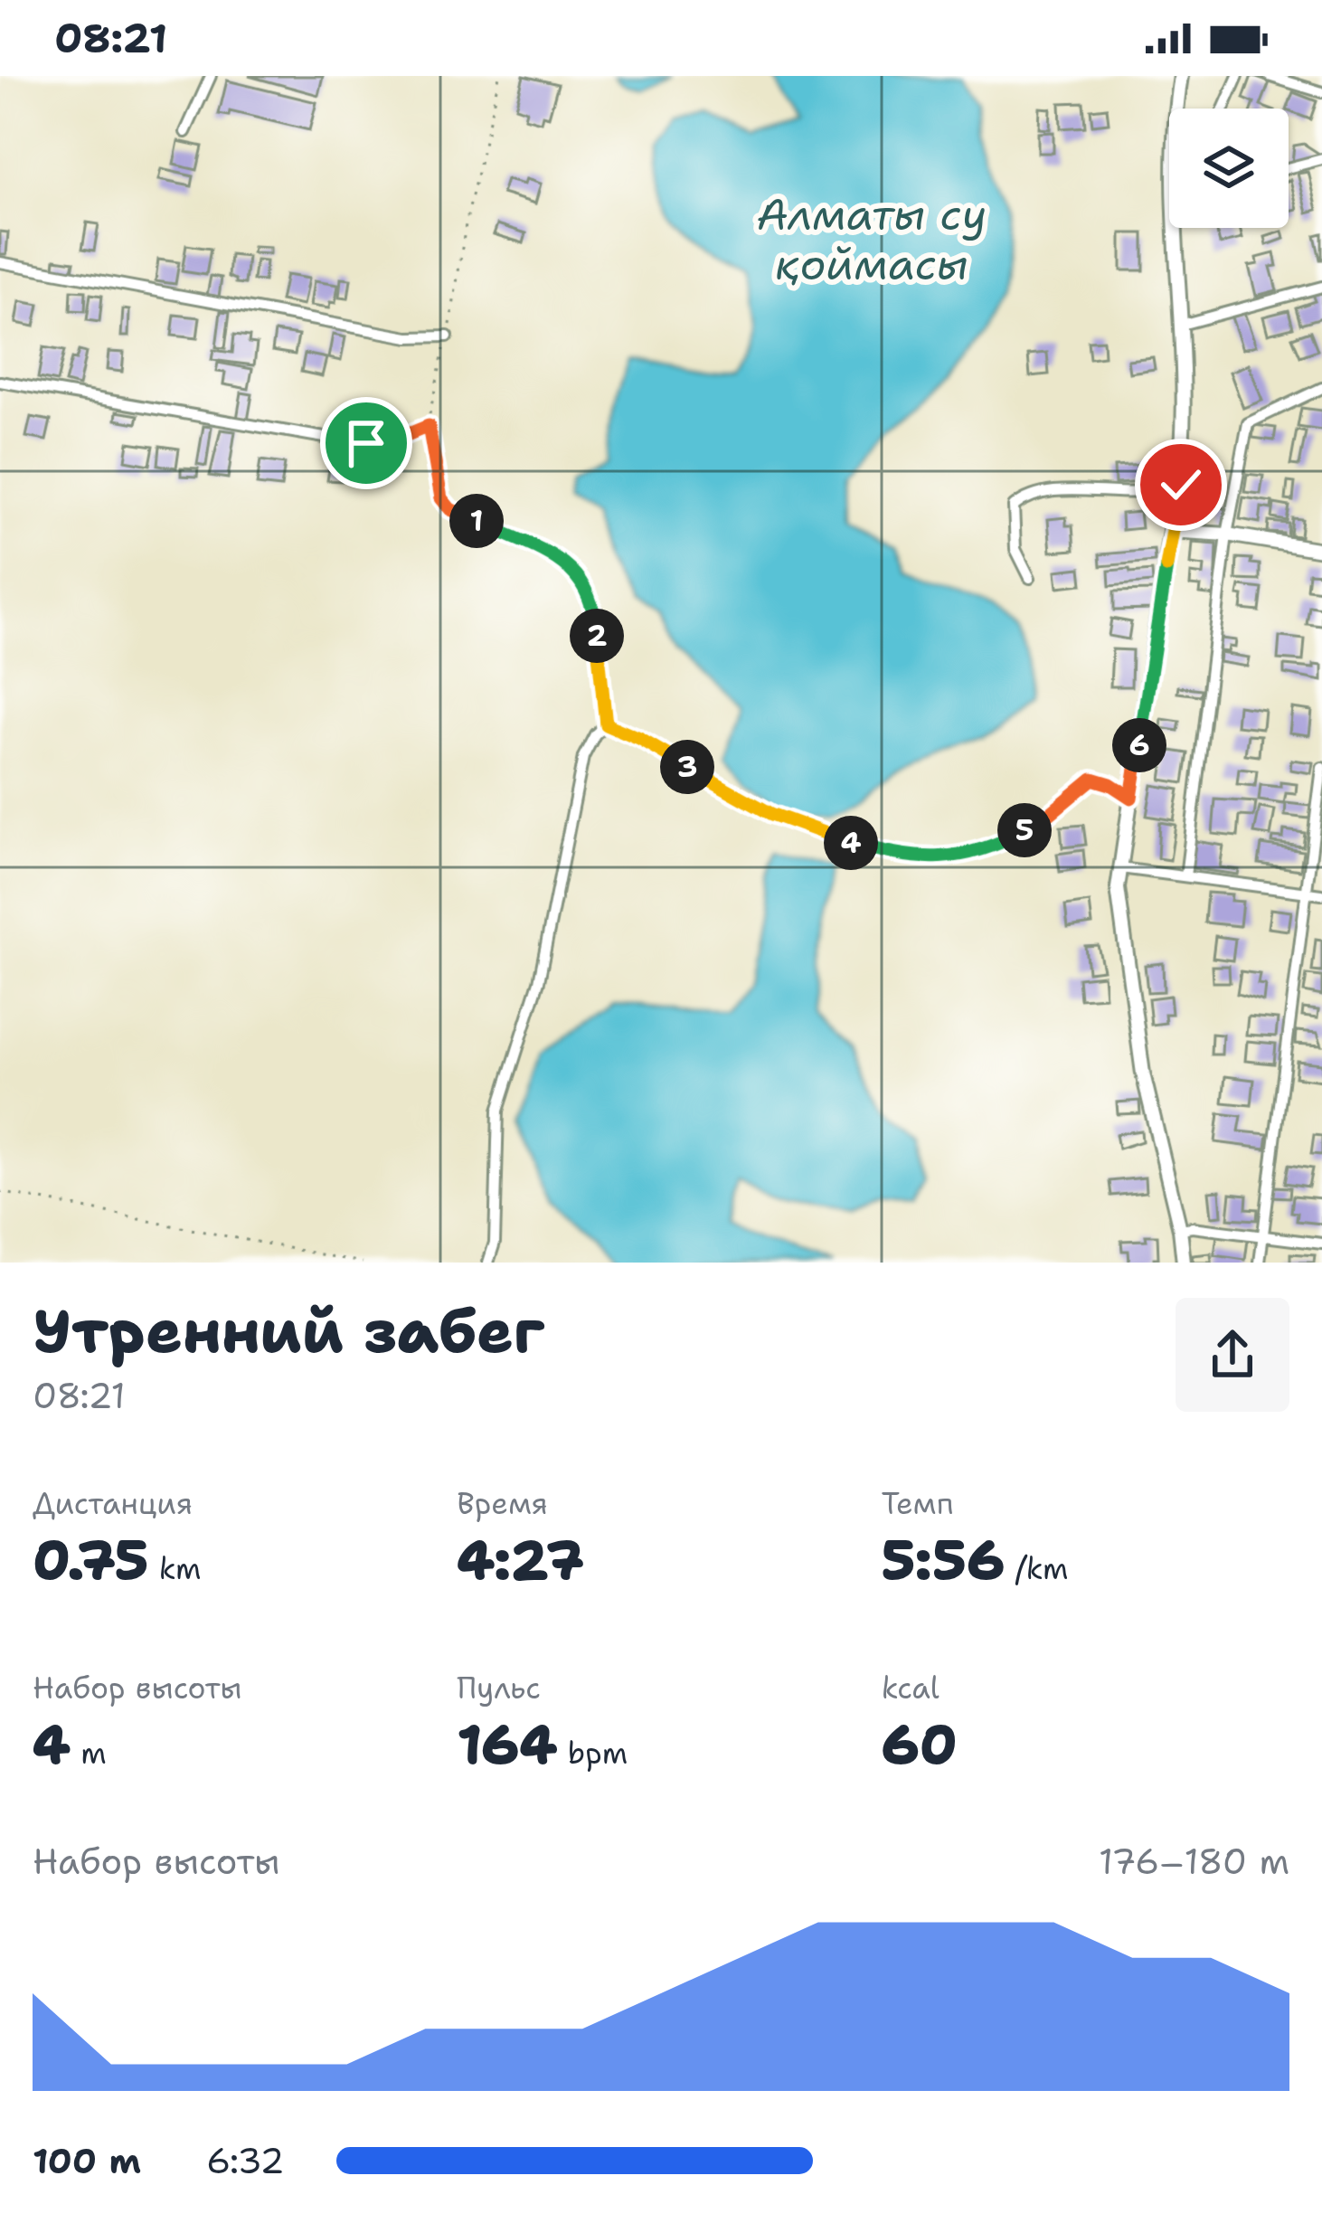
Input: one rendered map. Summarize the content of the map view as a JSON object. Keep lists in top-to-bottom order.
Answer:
{
  "water": ["Алматы су қоймасы"],
  "page": {
    "status": "08:21",
    "pins": [
      "1",
      "2",
      "6",
      "3",
      "5",
      "4"
    ],
    "heading": ["Утренний забег", "08:21"],
    "stats": [
      ["Дистанция", "0.75 km"],
      ["Время", "4:27"],
      ["Темп", "5:56 /km"],
      ["Набор высоты", "4 m"],
      ["Пульс", "164 bpm"],
      ["kcal", "60"]
    ],
    "chart": ["Набор высоты", "176–180 m"],
    "list": [
      {
        "name": "100 m",
        "note": "6:32"
      }
    ]
  }
}
